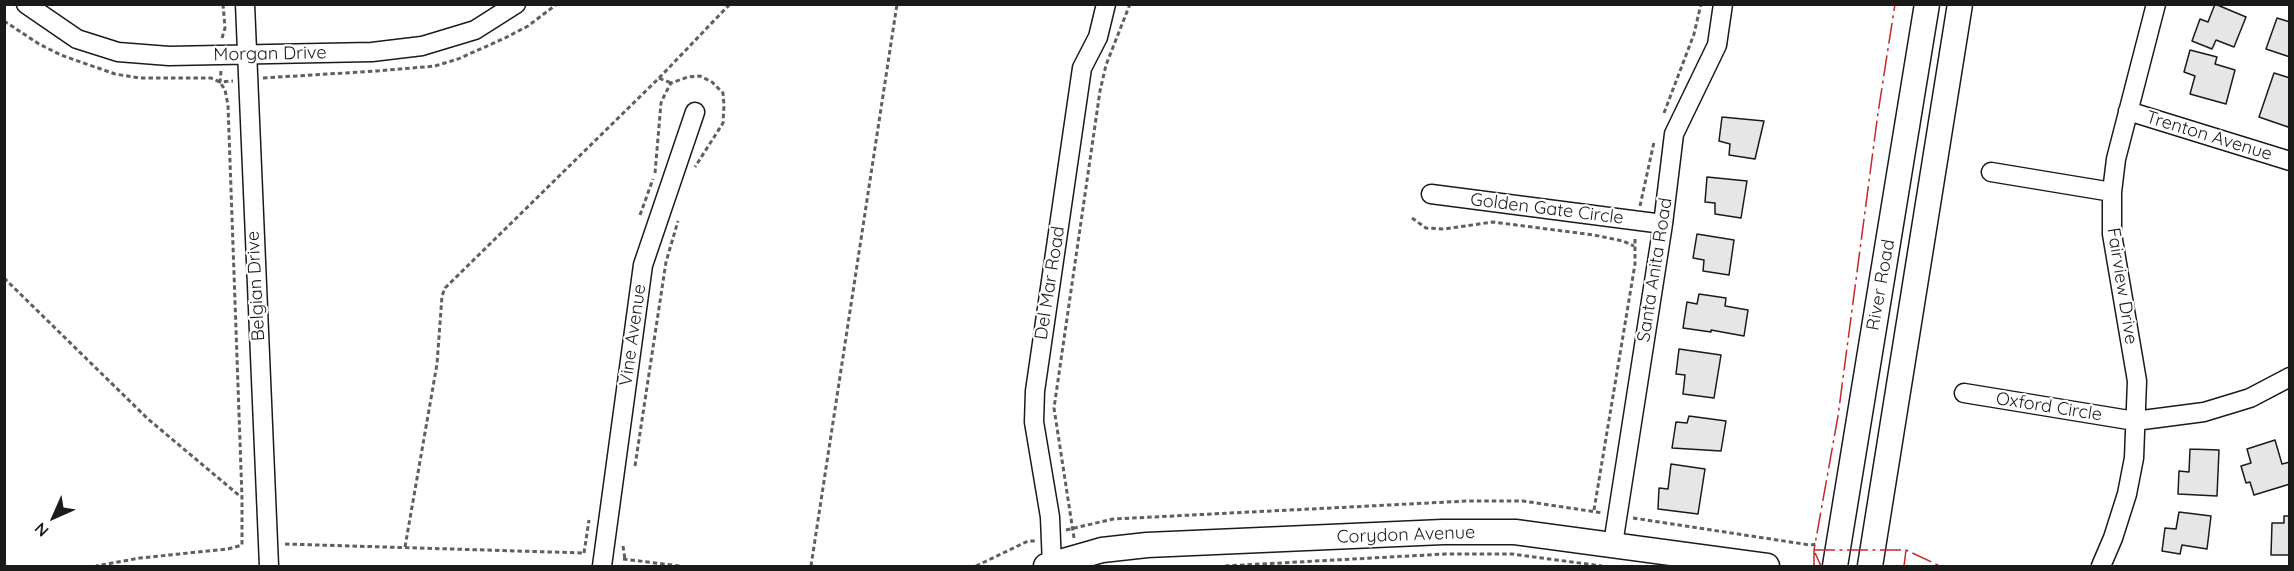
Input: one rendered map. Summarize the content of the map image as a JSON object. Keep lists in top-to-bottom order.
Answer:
{
  "streets": {
    "main road": ["River Road", "Corydon Avenue"],
    "street": [
      "Morgan Drive",
      "Trenton Avenue",
      "Golden Gate Circle",
      "Santa Anita Road",
      "Del Mar Road",
      "Belgian Drive",
      "Fairview Drive",
      "Vine Avenue",
      "Oxford Circle"
    ]
  },
  "crossings": [
    ["Morgan Drive", "Belgian Drive"],
    ["Trenton Avenue", "Fairview Drive"],
    ["Golden Gate Circle", "Santa Anita Road"],
    ["Santa Anita Road", "Corydon Avenue"],
    ["Del Mar Road", "Corydon Avenue"],
    ["Fairview Drive", "Oxford Circle"]
  ],
  "north": "bottom left"
}
